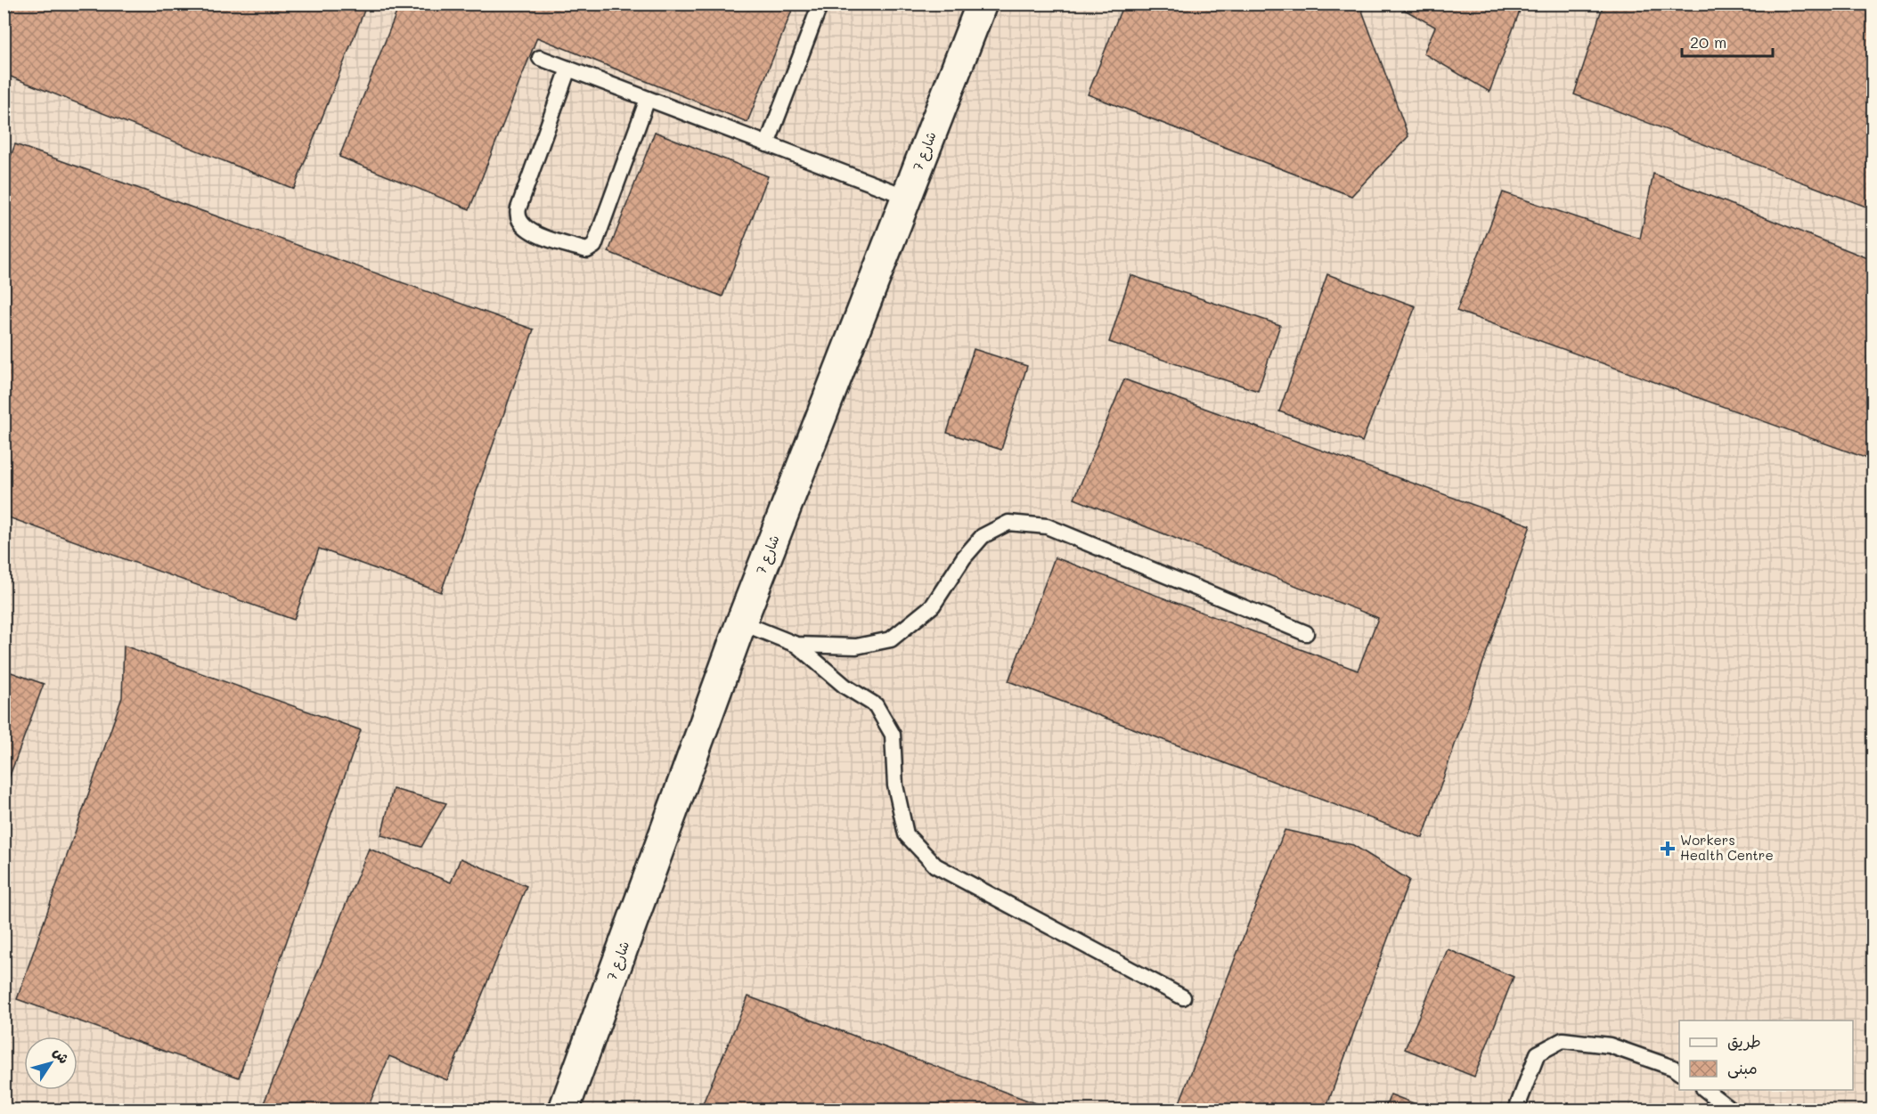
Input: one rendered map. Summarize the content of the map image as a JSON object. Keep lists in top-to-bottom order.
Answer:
{
  "streets": {
    "street": ["شارع 7"]
  },
  "places": {
    "health": ["Workers Health Centre"]
  },
  "legend": ["طريق", "مبنى"],
  "scale_bar": "20 m",
  "north": "top right"
}
